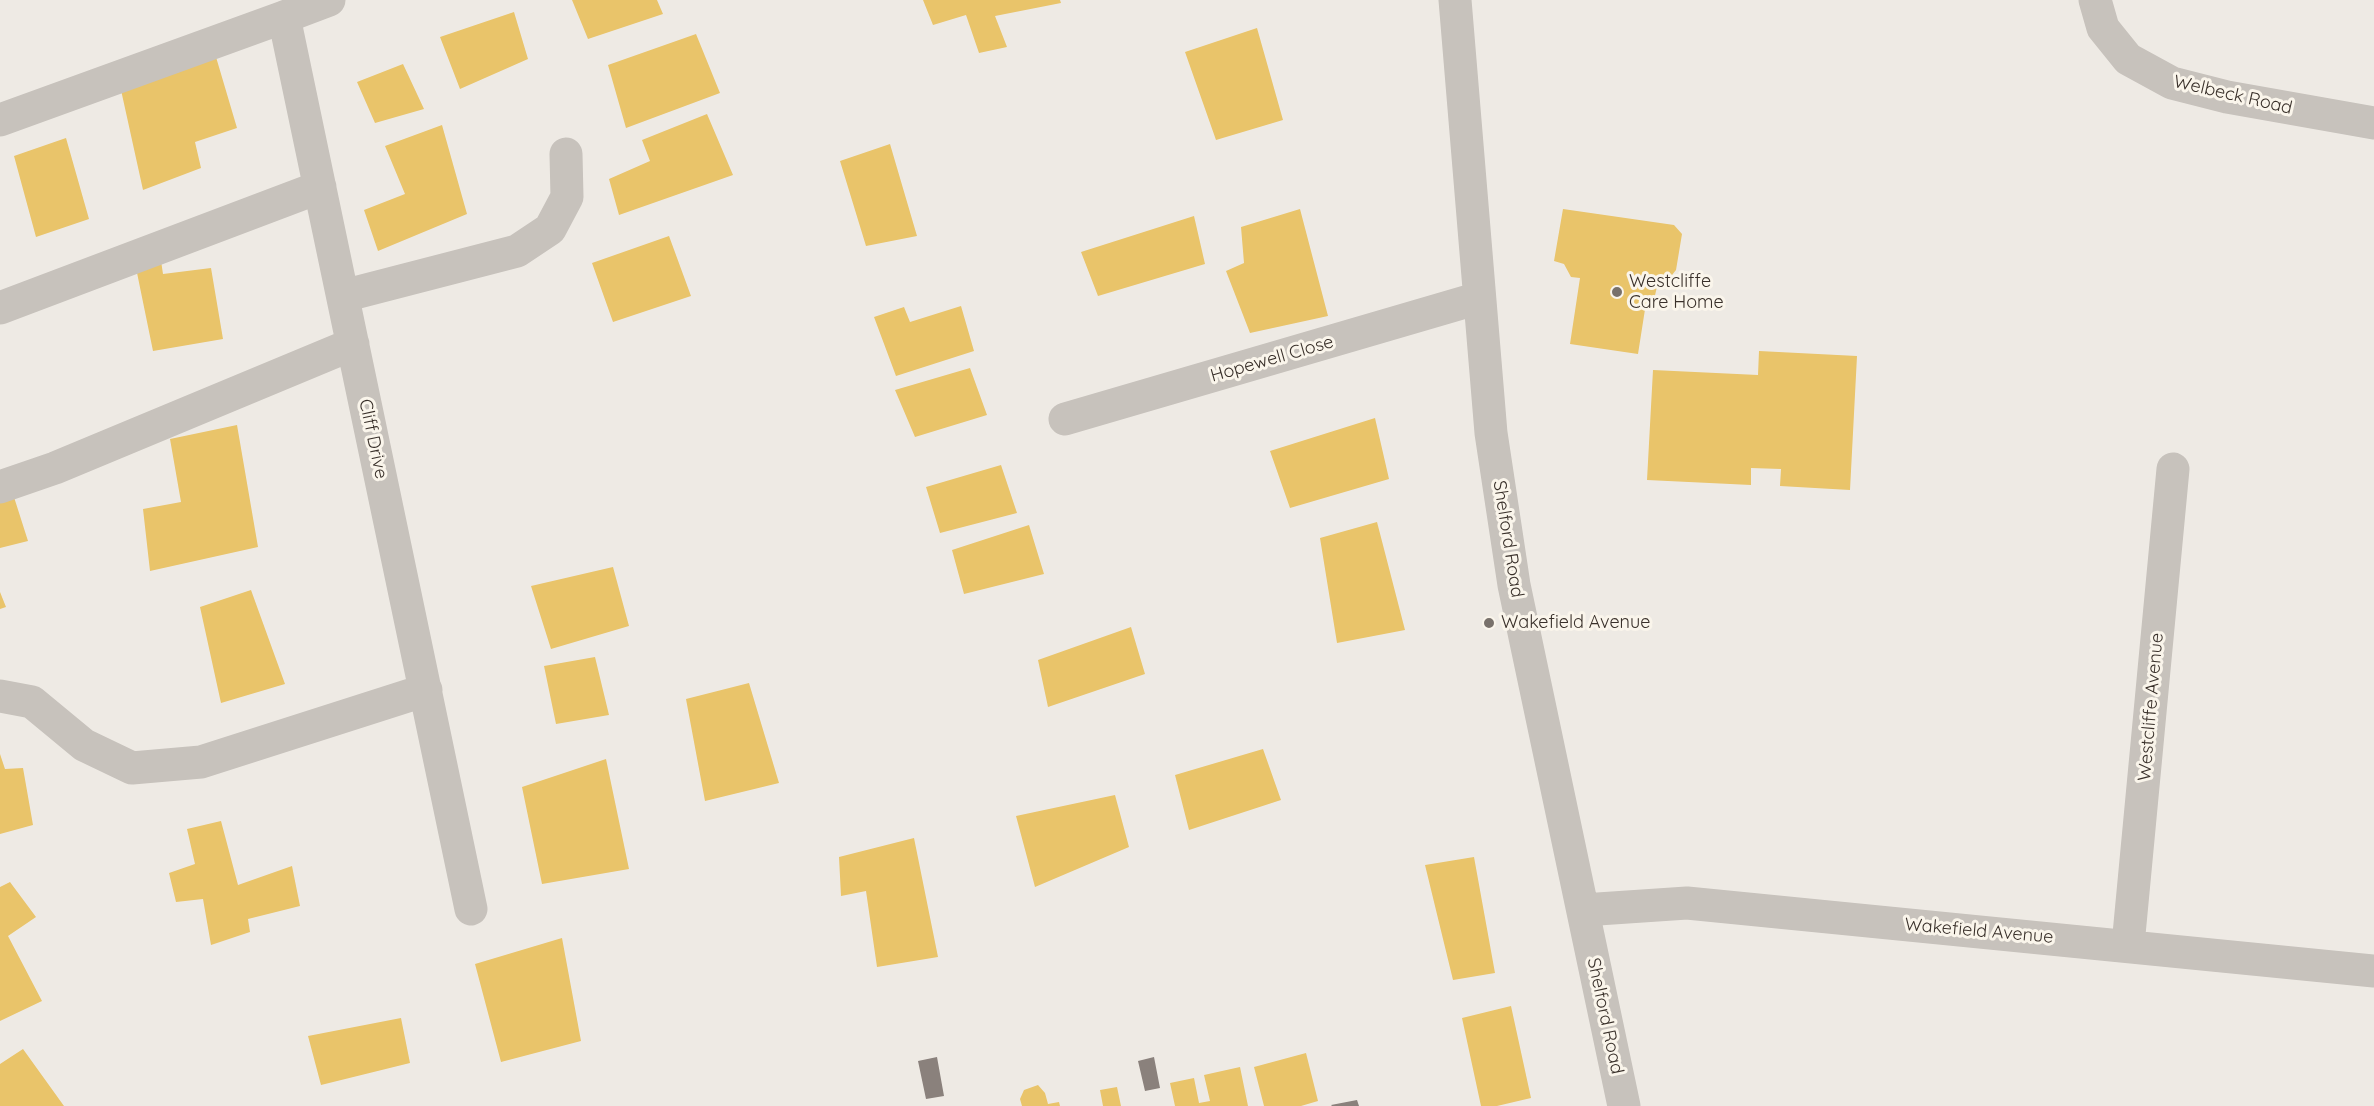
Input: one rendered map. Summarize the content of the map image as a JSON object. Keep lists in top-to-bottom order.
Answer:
{
  "streets": {
    "street": [
      "Welbeck Road",
      "Hopewell Close",
      "Cliff Drive",
      "Shelford Road",
      "Westcliffe Avenue",
      "Wakefield Avenue"
    ]
  },
  "crossings": [
    ["Hopewell Close", "Shelford Road"],
    ["Shelford Road", "Wakefield Avenue"],
    ["Westcliffe Avenue", "Wakefield Avenue"]
  ],
  "places": ["Westcliffe Care Home", "Wakefield Avenue"]
}
